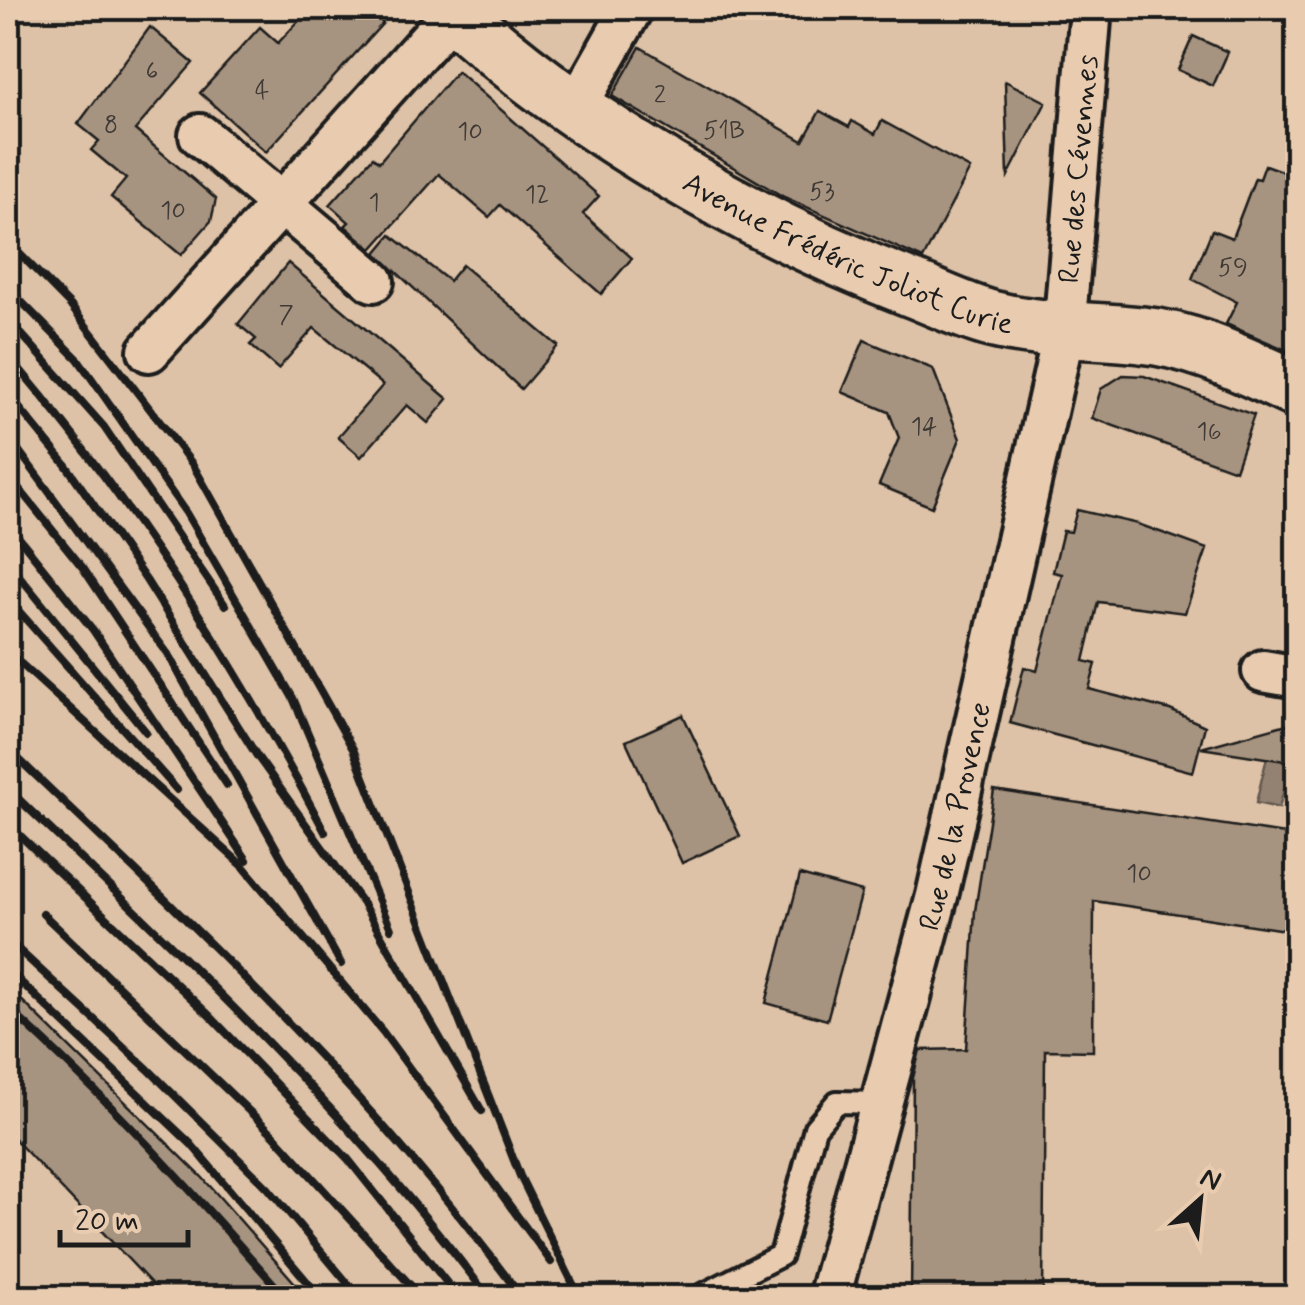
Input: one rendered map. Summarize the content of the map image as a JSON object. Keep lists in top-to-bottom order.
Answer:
{
  "streets": {
    "street": ["Rue des Cévennes", "Avenue Frédéric Joliot Curie", "Rue de la Provence"]
  },
  "crossings": [
    ["Rue des Cévennes", "Avenue Frédéric Joliot Curie"],
    ["Rue des Cévennes", "Rue de la Provence"],
    ["Avenue Frédéric Joliot Curie", "Rue de la Provence"]
  ],
  "house_numbers": [
    "6",
    "4",
    "2",
    "8",
    "51B",
    "10",
    "53",
    "12",
    "1",
    "10",
    "59",
    "7",
    "14",
    "16",
    "10"
  ],
  "scale_bar": "20 m",
  "north": "top right"
}
